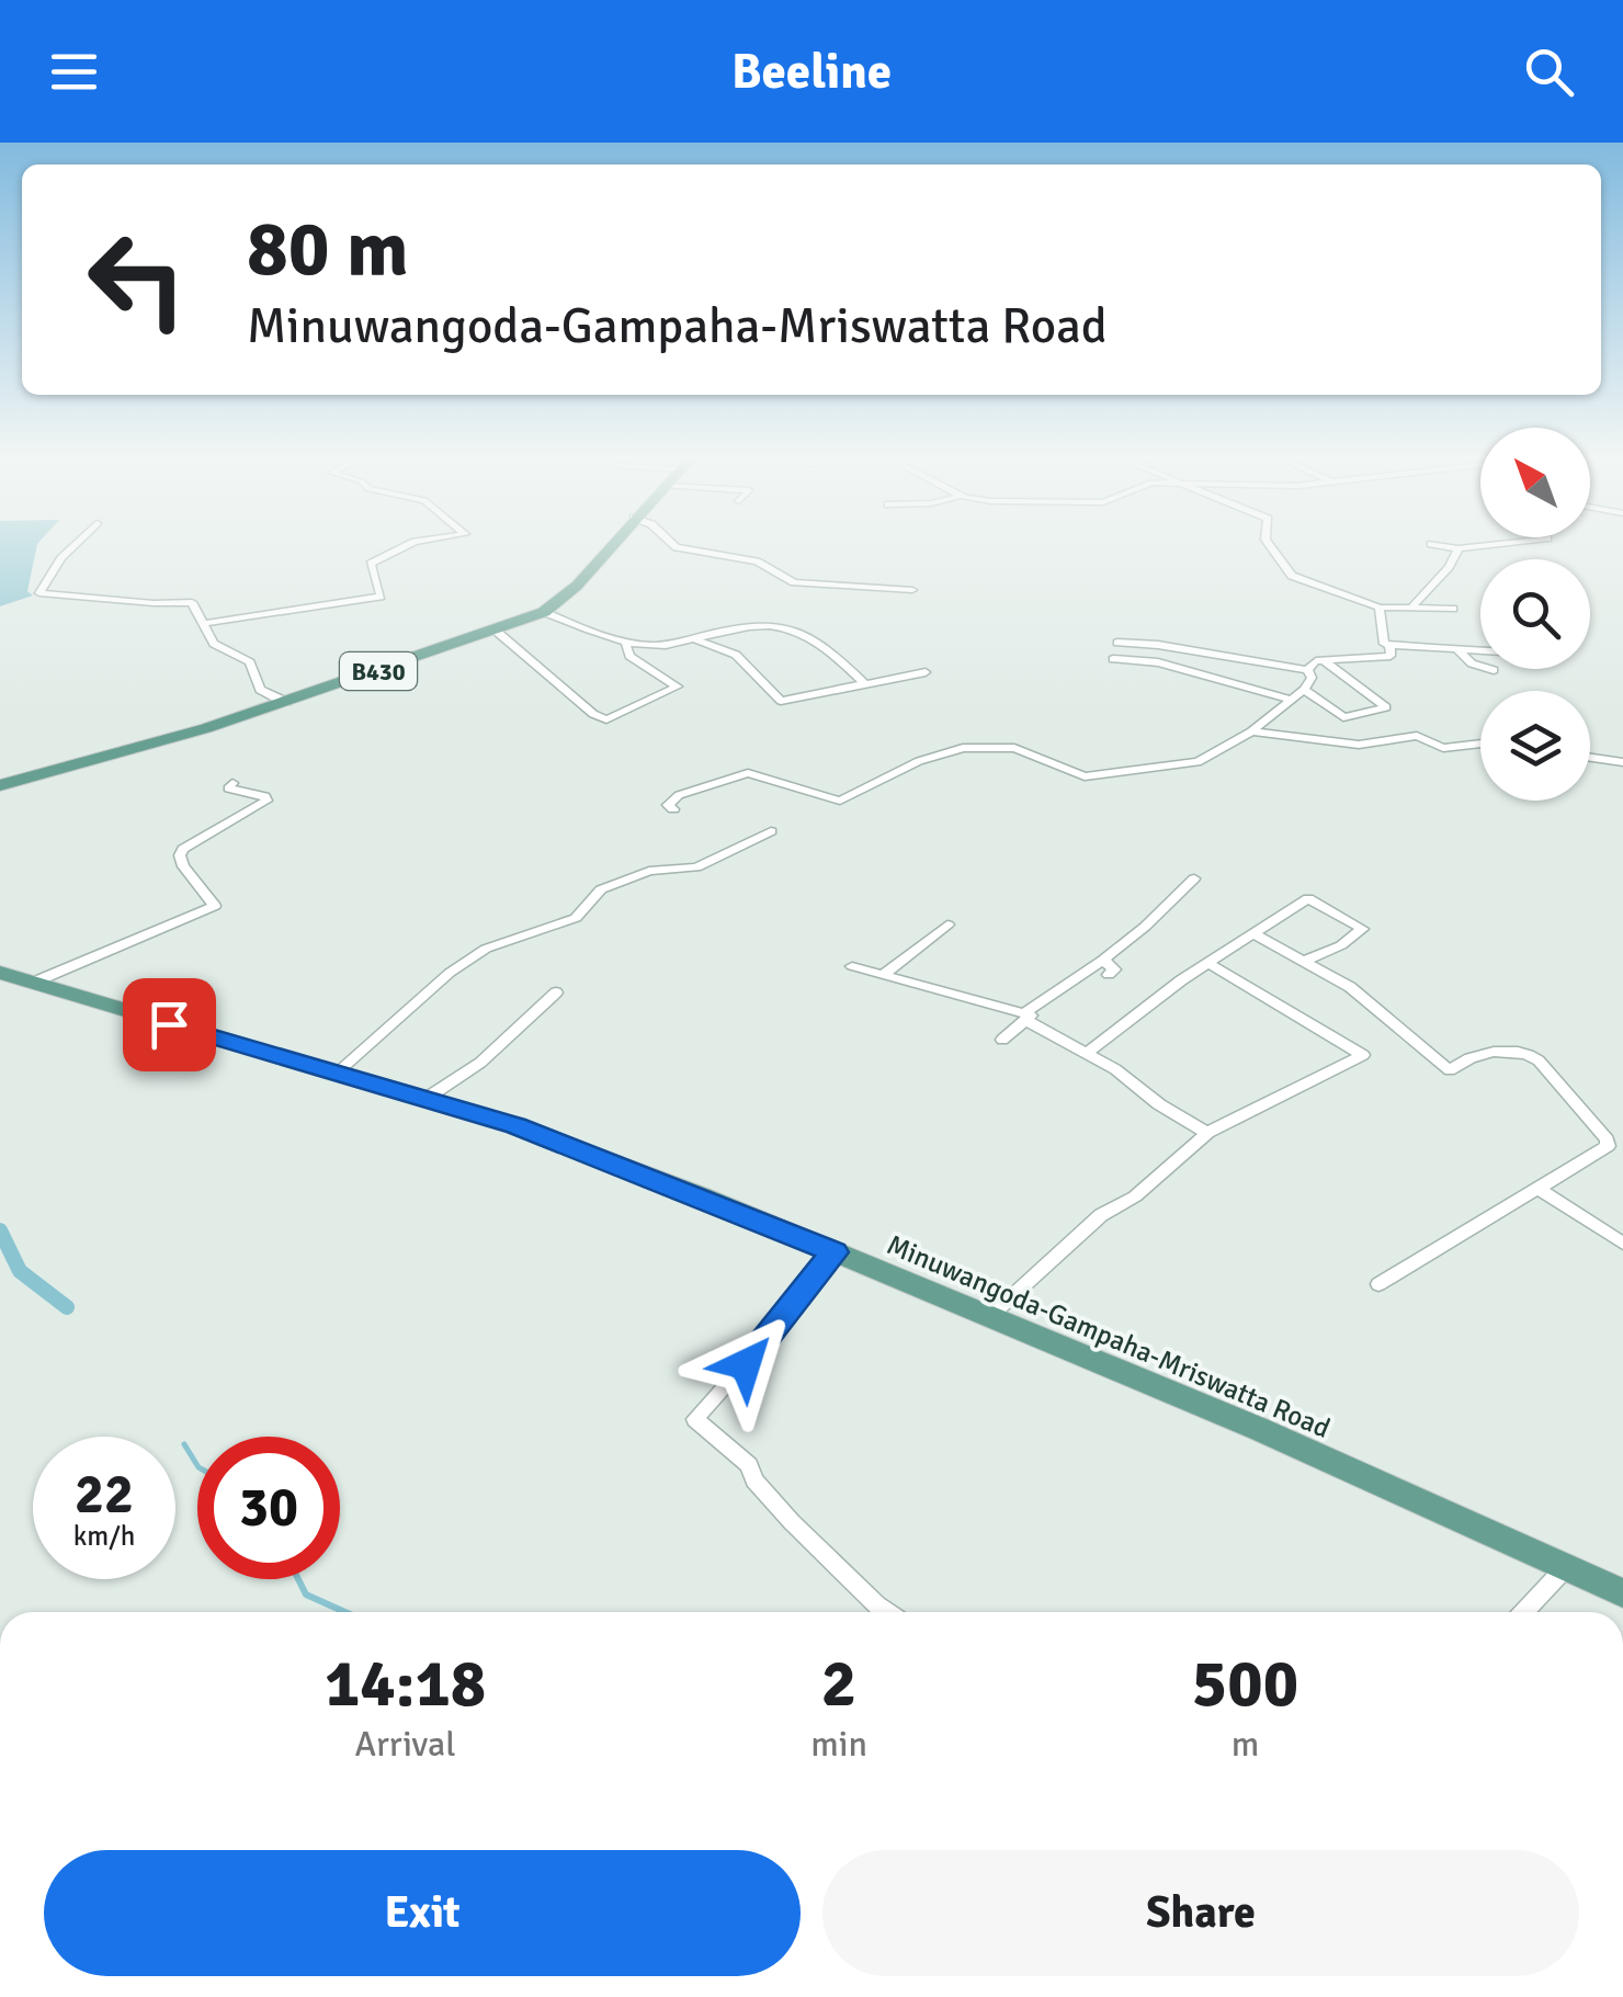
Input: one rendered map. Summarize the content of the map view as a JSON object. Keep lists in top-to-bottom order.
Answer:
{
  "streets": {
    "main road": ["B430", "Minuwangoda-Gampaha-Mriswatta Road"]
  },
  "north": "top left",
  "page": {
    "header": "Beeline",
    "turn": ["80 m", "Minuwangoda-Gampaha-Mriswatta Road"],
    "speed": "22 km/h",
    "limit": "30",
    "eta": [
      "14:18",
      "Arrival",
      "2",
      "min",
      "500",
      "m"
    ],
    "buttons": ["Exit", "Share"]
  }
}
